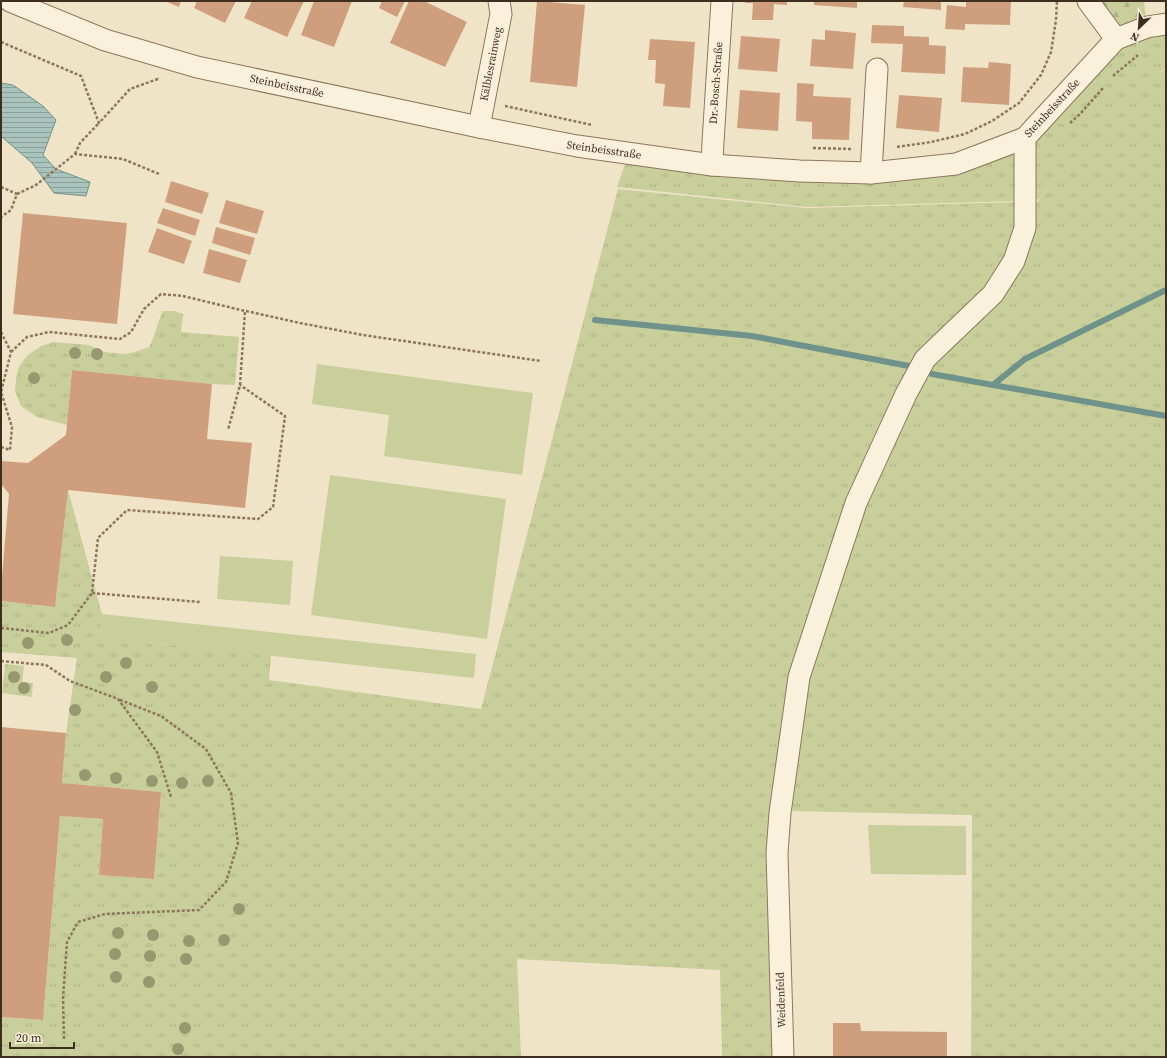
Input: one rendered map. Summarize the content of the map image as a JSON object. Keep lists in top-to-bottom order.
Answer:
{
  "streets": {
    "street": [
      "Kälblesrainweg",
      "Dr.-Bosch-Straße",
      "Steinbeisstraße",
      "Weidenfeld"
    ]
  },
  "crossings": [
    ["Kälblesrainweg", "Steinbeisstraße"],
    ["Dr.-Bosch-Straße", "Steinbeisstraße"],
    ["Steinbeisstraße", "Weidenfeld"]
  ],
  "scale_bar": "20 m",
  "north": "bottom left"
}
